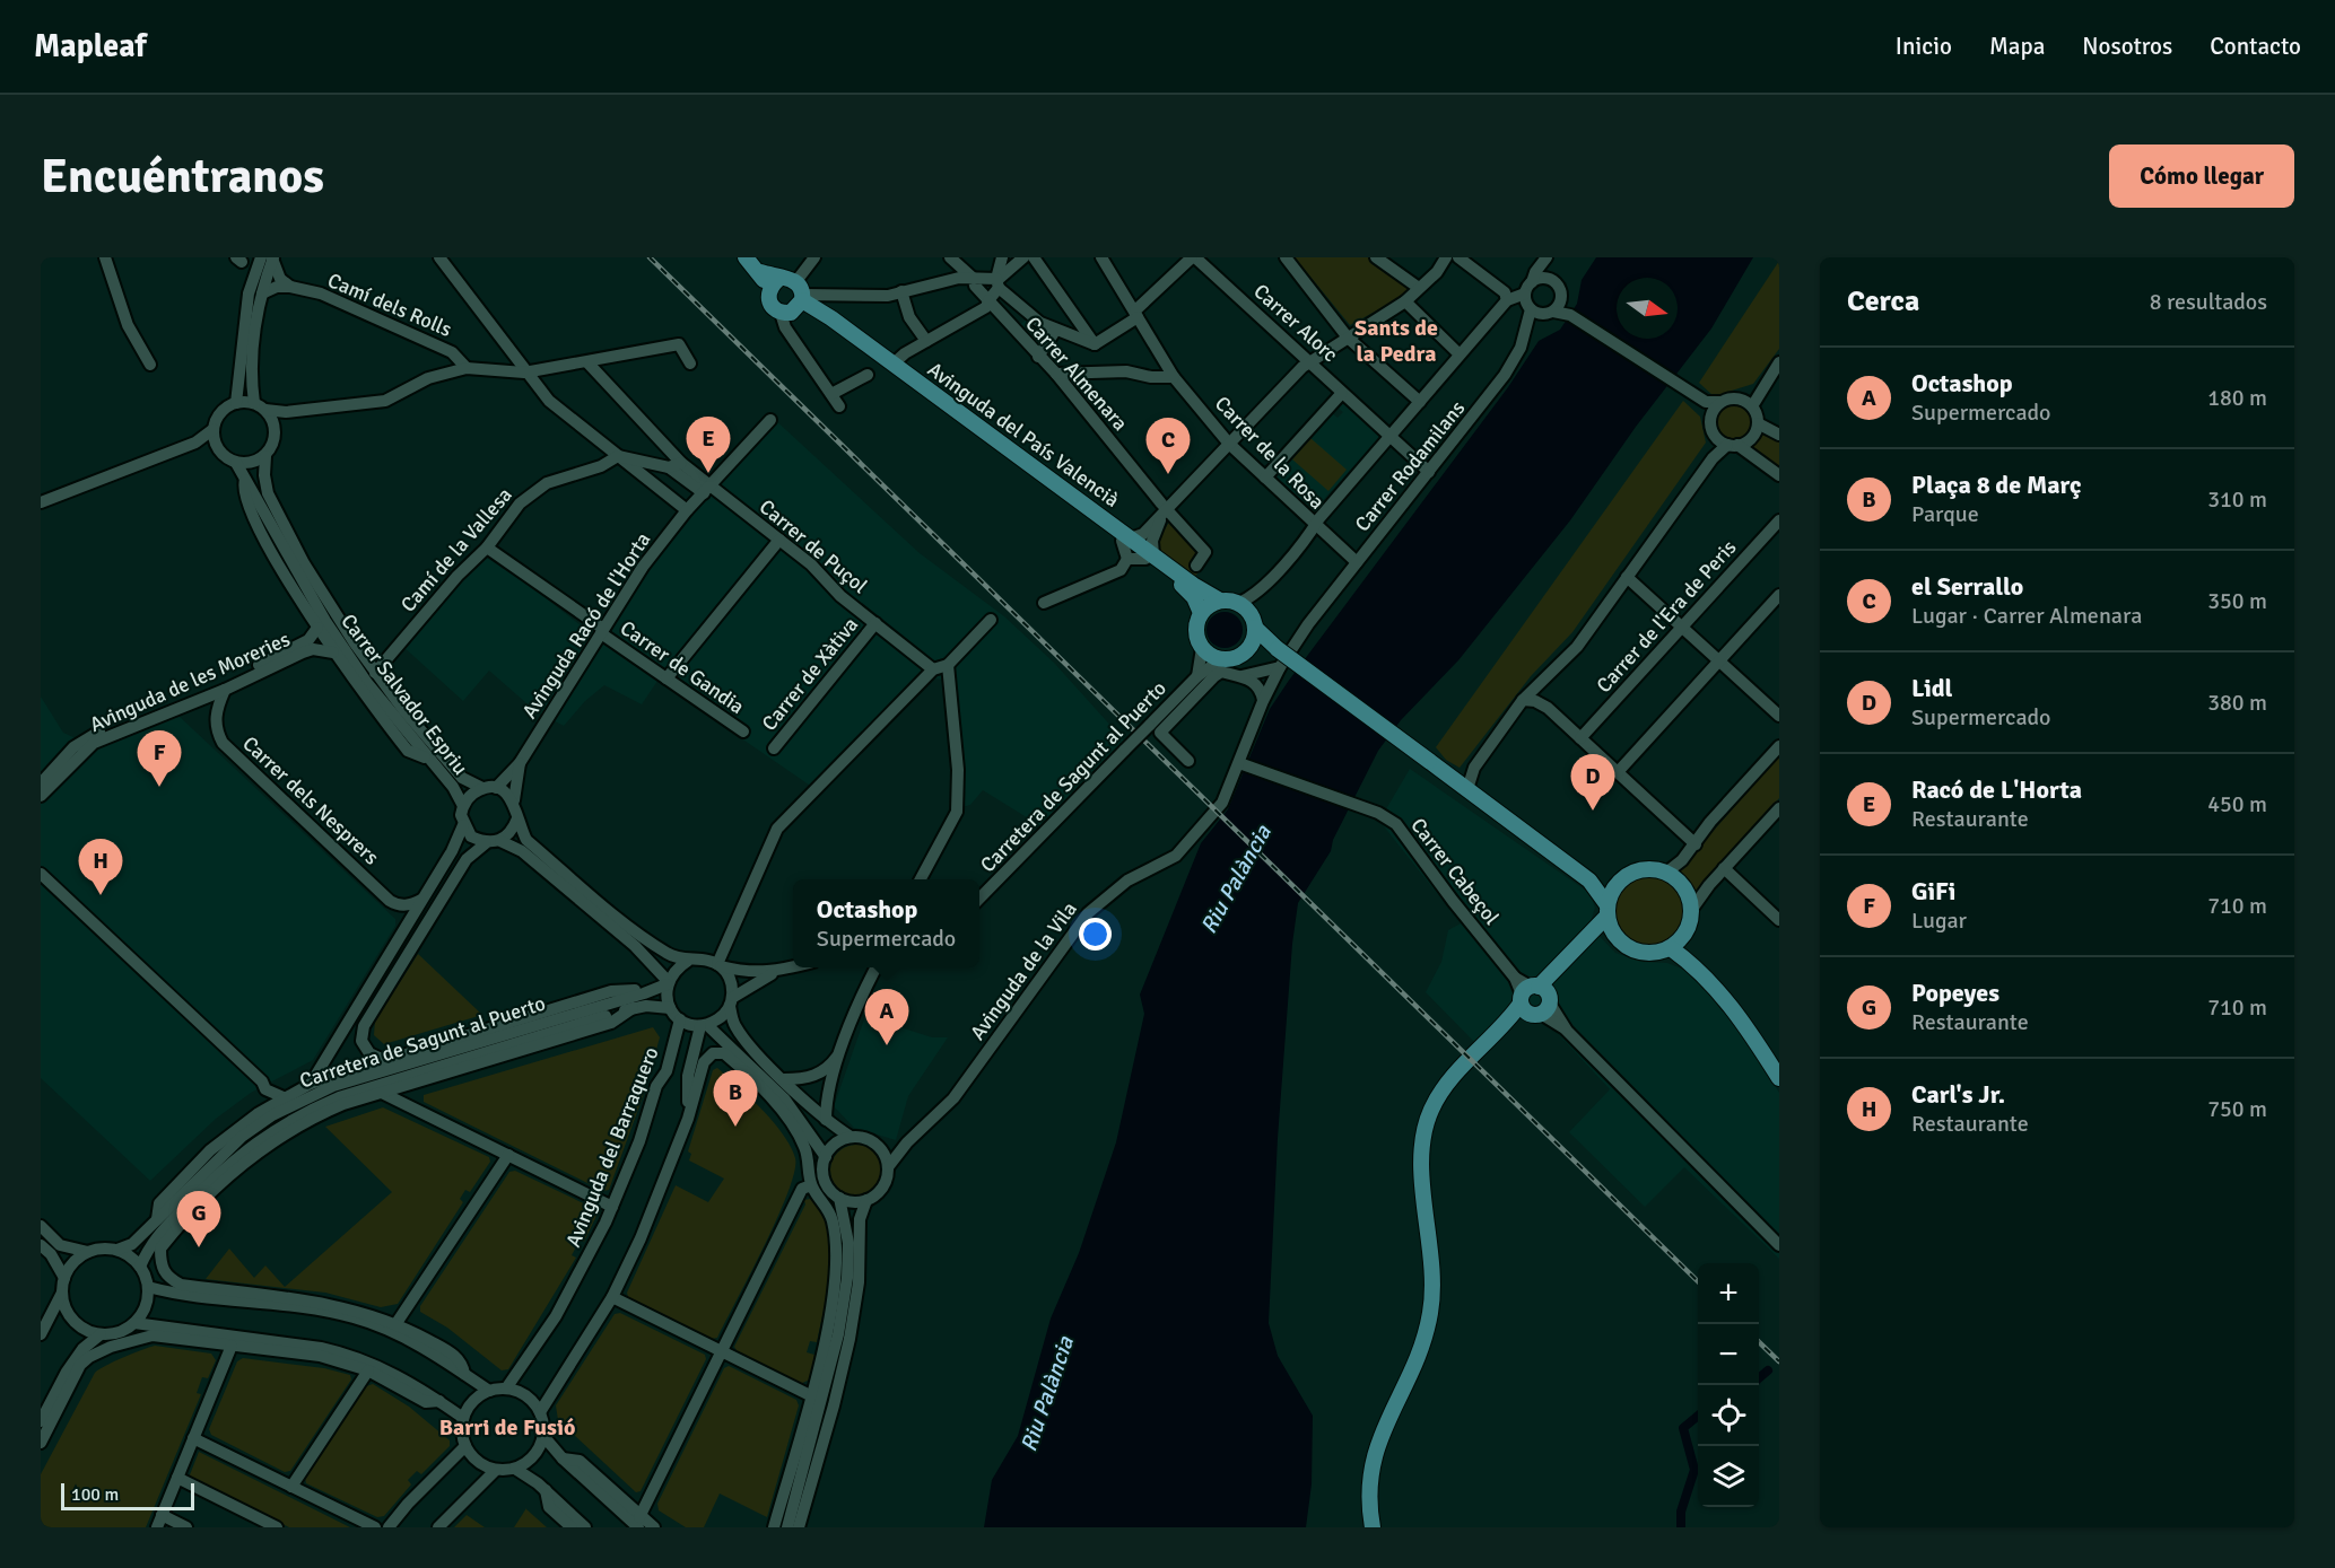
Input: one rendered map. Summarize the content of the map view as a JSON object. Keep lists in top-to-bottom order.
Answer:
{
  "streets": {
    "main road": ["Avinguda del País Valencià"],
    "street": [
      "Camí dels Rolls",
      "Carrer Alorc",
      "Carrer Almenara",
      "Carrer de la Rosa",
      "Carrer Rodamilans",
      "Carrer de Puçol",
      "Camí de la Vallesa",
      "Carrer de l'Era de Peris",
      "Avinguda Racó de l'Horta",
      "Carrer de Gandia",
      "Carrer de Xàtiva",
      "Avinguda de les Moreries",
      "Carrer Salvador Espriu",
      "Carretera de Sagunt al Puerto",
      "Carrer dels Nesprers",
      "Carrer Cabeçol",
      "Avinguda de la Vila",
      "Avinguda del Barraquero"
    ]
  },
  "crossings": [
    ["Carrer Alorc", "Carrer Rodamilans"],
    ["Avinguda del País Valencià", "Carretera de Sagunt al Puerto"],
    ["Carrer de la Rosa", "Carrer Rodamilans"],
    ["Carrer Rodamilans", "Avinguda de la Vila"],
    ["Carrer de Puçol", "Avinguda Racó de l'Horta"],
    ["Carrer de Puçol", "Carrer de Xàtiva"],
    ["Camí de la Vallesa", "Carrer de Gandia"],
    ["Camí de la Vallesa", "Carrer Salvador Espriu"],
    ["Avinguda Racó de l'Horta", "Carrer de Gandia"],
    ["Avinguda Racó de l'Horta", "Carrer Salvador Espriu"],
    ["Avinguda de les Moreries", "Carrer dels Nesprers"],
    ["Carretera de Sagunt al Puerto", "Avinguda del Barraquero"],
    ["Carrer Cabeçol", "Avinguda de la Vila"]
  ],
  "districts": ["Sants de la Pedra", "Barri de Fusió"],
  "water": ["Riu Palància"],
  "scale_bar": "100 m",
  "north": "right",
  "page": {
    "header": "Mapleaf",
    "nav": [
      "Inicio",
      "Mapa",
      "Nosotros",
      "Contacto"
    ],
    "buttons": "Cómo llegar",
    "title": "Encuéntranos",
    "heading": ["Cerca", "8 resultados"],
    "list": [
      {
        "mark": "A",
        "name": "Octashop",
        "note": "Supermercado",
        "value": "180 m"
      },
      {
        "mark": "B",
        "name": "Plaça 8 de Març",
        "note": "Parque",
        "value": "310 m"
      },
      {
        "mark": "C",
        "name": "el Serrallo",
        "note": "Lugar · Carrer Almenara",
        "value": "350 m"
      },
      {
        "mark": "D",
        "name": "Lidl",
        "note": "Supermercado",
        "value": "380 m"
      },
      {
        "mark": "E",
        "name": "Racó de L'Horta",
        "note": "Restaurante",
        "value": "450 m"
      },
      {
        "mark": "F",
        "name": "GiFi",
        "note": "Lugar",
        "value": "710 m"
      },
      {
        "mark": "G",
        "name": "Popeyes",
        "note": "Restaurante",
        "value": "710 m"
      },
      {
        "mark": "H",
        "name": "Carl's Jr.",
        "note": "Restaurante",
        "value": "750 m"
      }
    ],
    "pins": [
      "E",
      "C",
      "F",
      "D",
      "H",
      "A",
      "B",
      "G"
    ],
    "popup": ["Octashop", "Supermercado"],
    "map_buttons": ["+", "−"],
    "scale": "100 m"
  }
}
